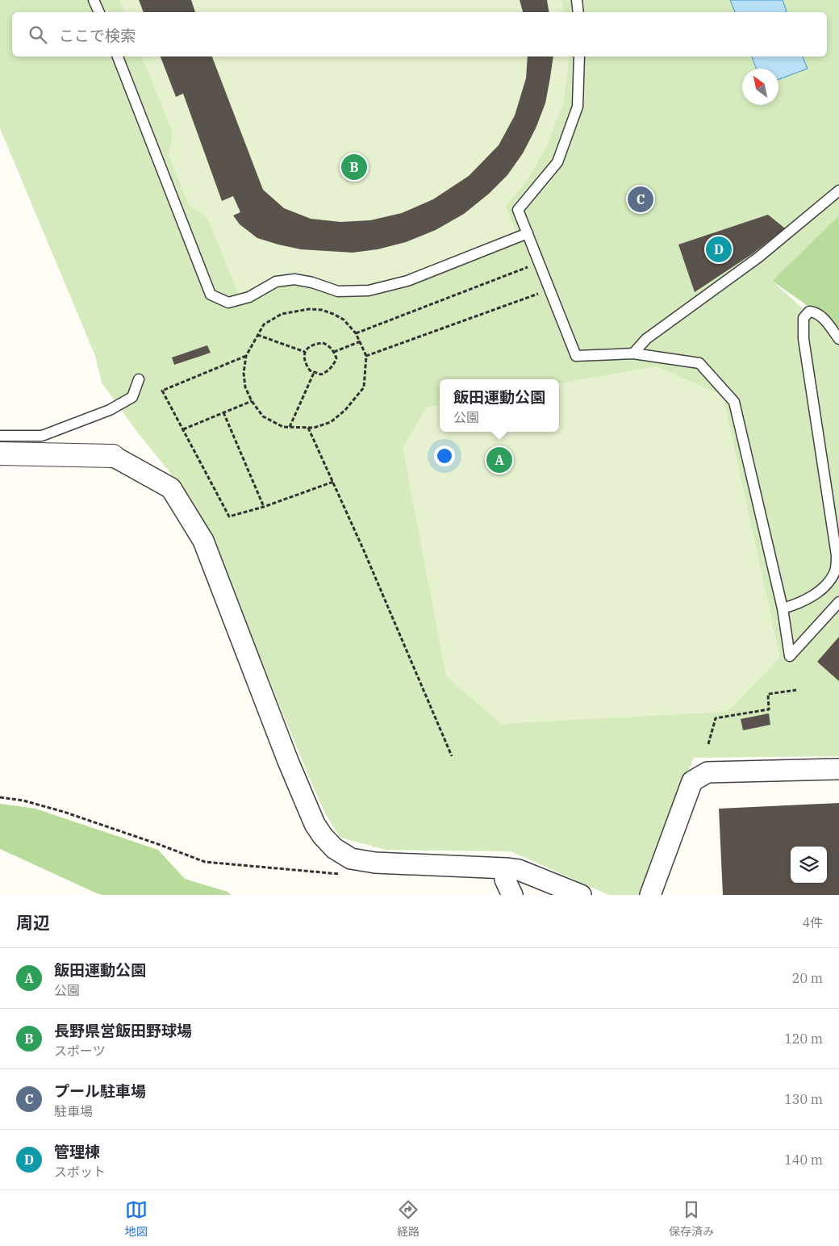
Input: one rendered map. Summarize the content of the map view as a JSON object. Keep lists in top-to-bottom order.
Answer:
{
  "north": "top left",
  "page": {
    "search": "ここで検索",
    "pins": [
      "B",
      "C",
      "D",
      "A"
    ],
    "popup": ["飯田運動公園", "公園"],
    "heading": ["周辺", "4件"],
    "list": [
      {
        "mark": "A",
        "name": "飯田運動公園",
        "note": "公園",
        "value": "20 m"
      },
      {
        "mark": "B",
        "name": "長野県営飯田野球場",
        "note": "スポーツ",
        "value": "120 m"
      },
      {
        "mark": "C",
        "name": "プール駐車場",
        "note": "駐車場",
        "value": "130 m"
      },
      {
        "mark": "D",
        "name": "管理棟",
        "note": "スポット",
        "value": "140 m"
      }
    ],
    "nav": ["地図", "経路", "保存済み"]
  }
}
